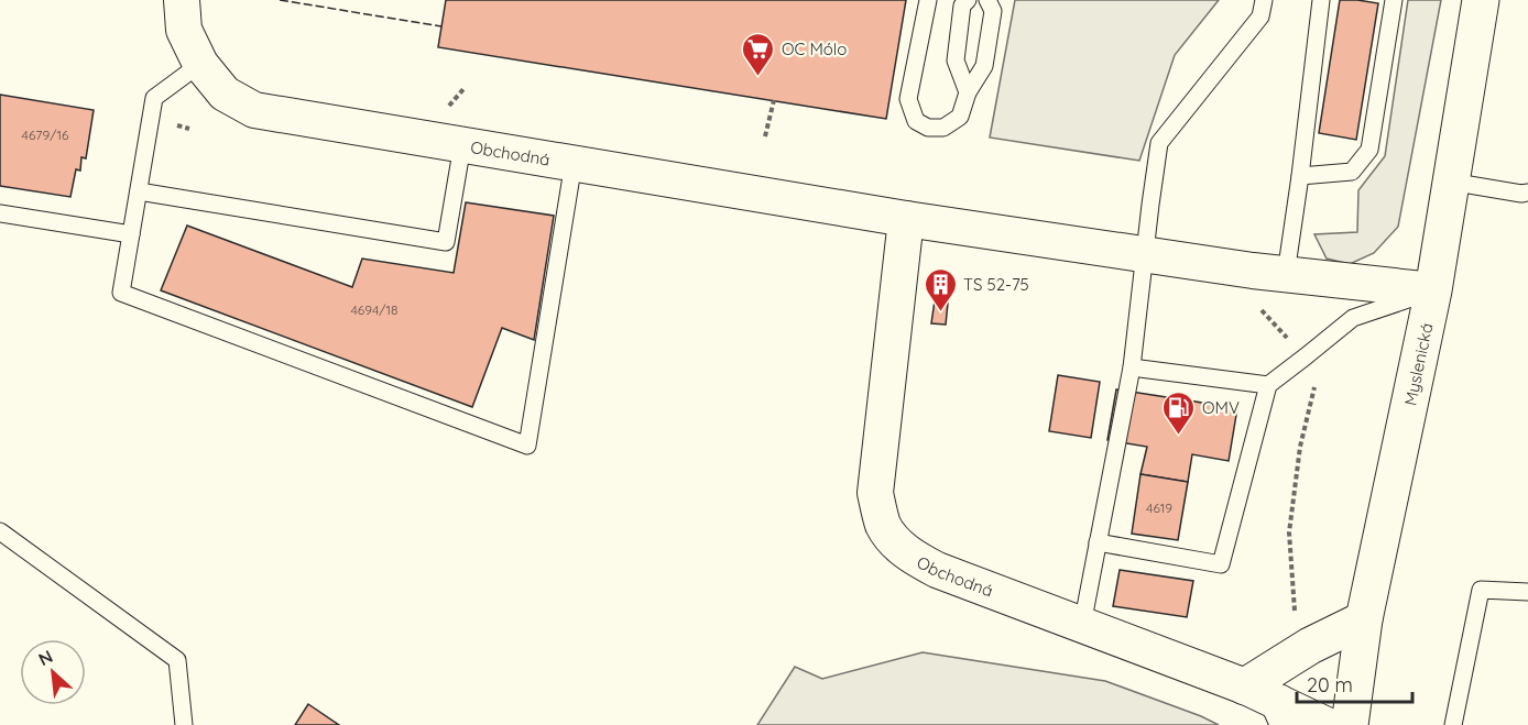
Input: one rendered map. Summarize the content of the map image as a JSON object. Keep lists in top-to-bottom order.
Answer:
{
  "streets": {
    "main road": ["Myslenická"],
    "street": ["Obchodná"]
  },
  "crossings": [
    ["Obchodná", "Myslenická"]
  ],
  "places": {
    "supermarket": ["OC Mólo"],
    "building": ["TS 52-75"],
    "fuel station": ["OMV"]
  },
  "house_numbers": ["4679/16", "4694/18", "4619"],
  "scale_bar": "20 m",
  "north": "top left"
}
